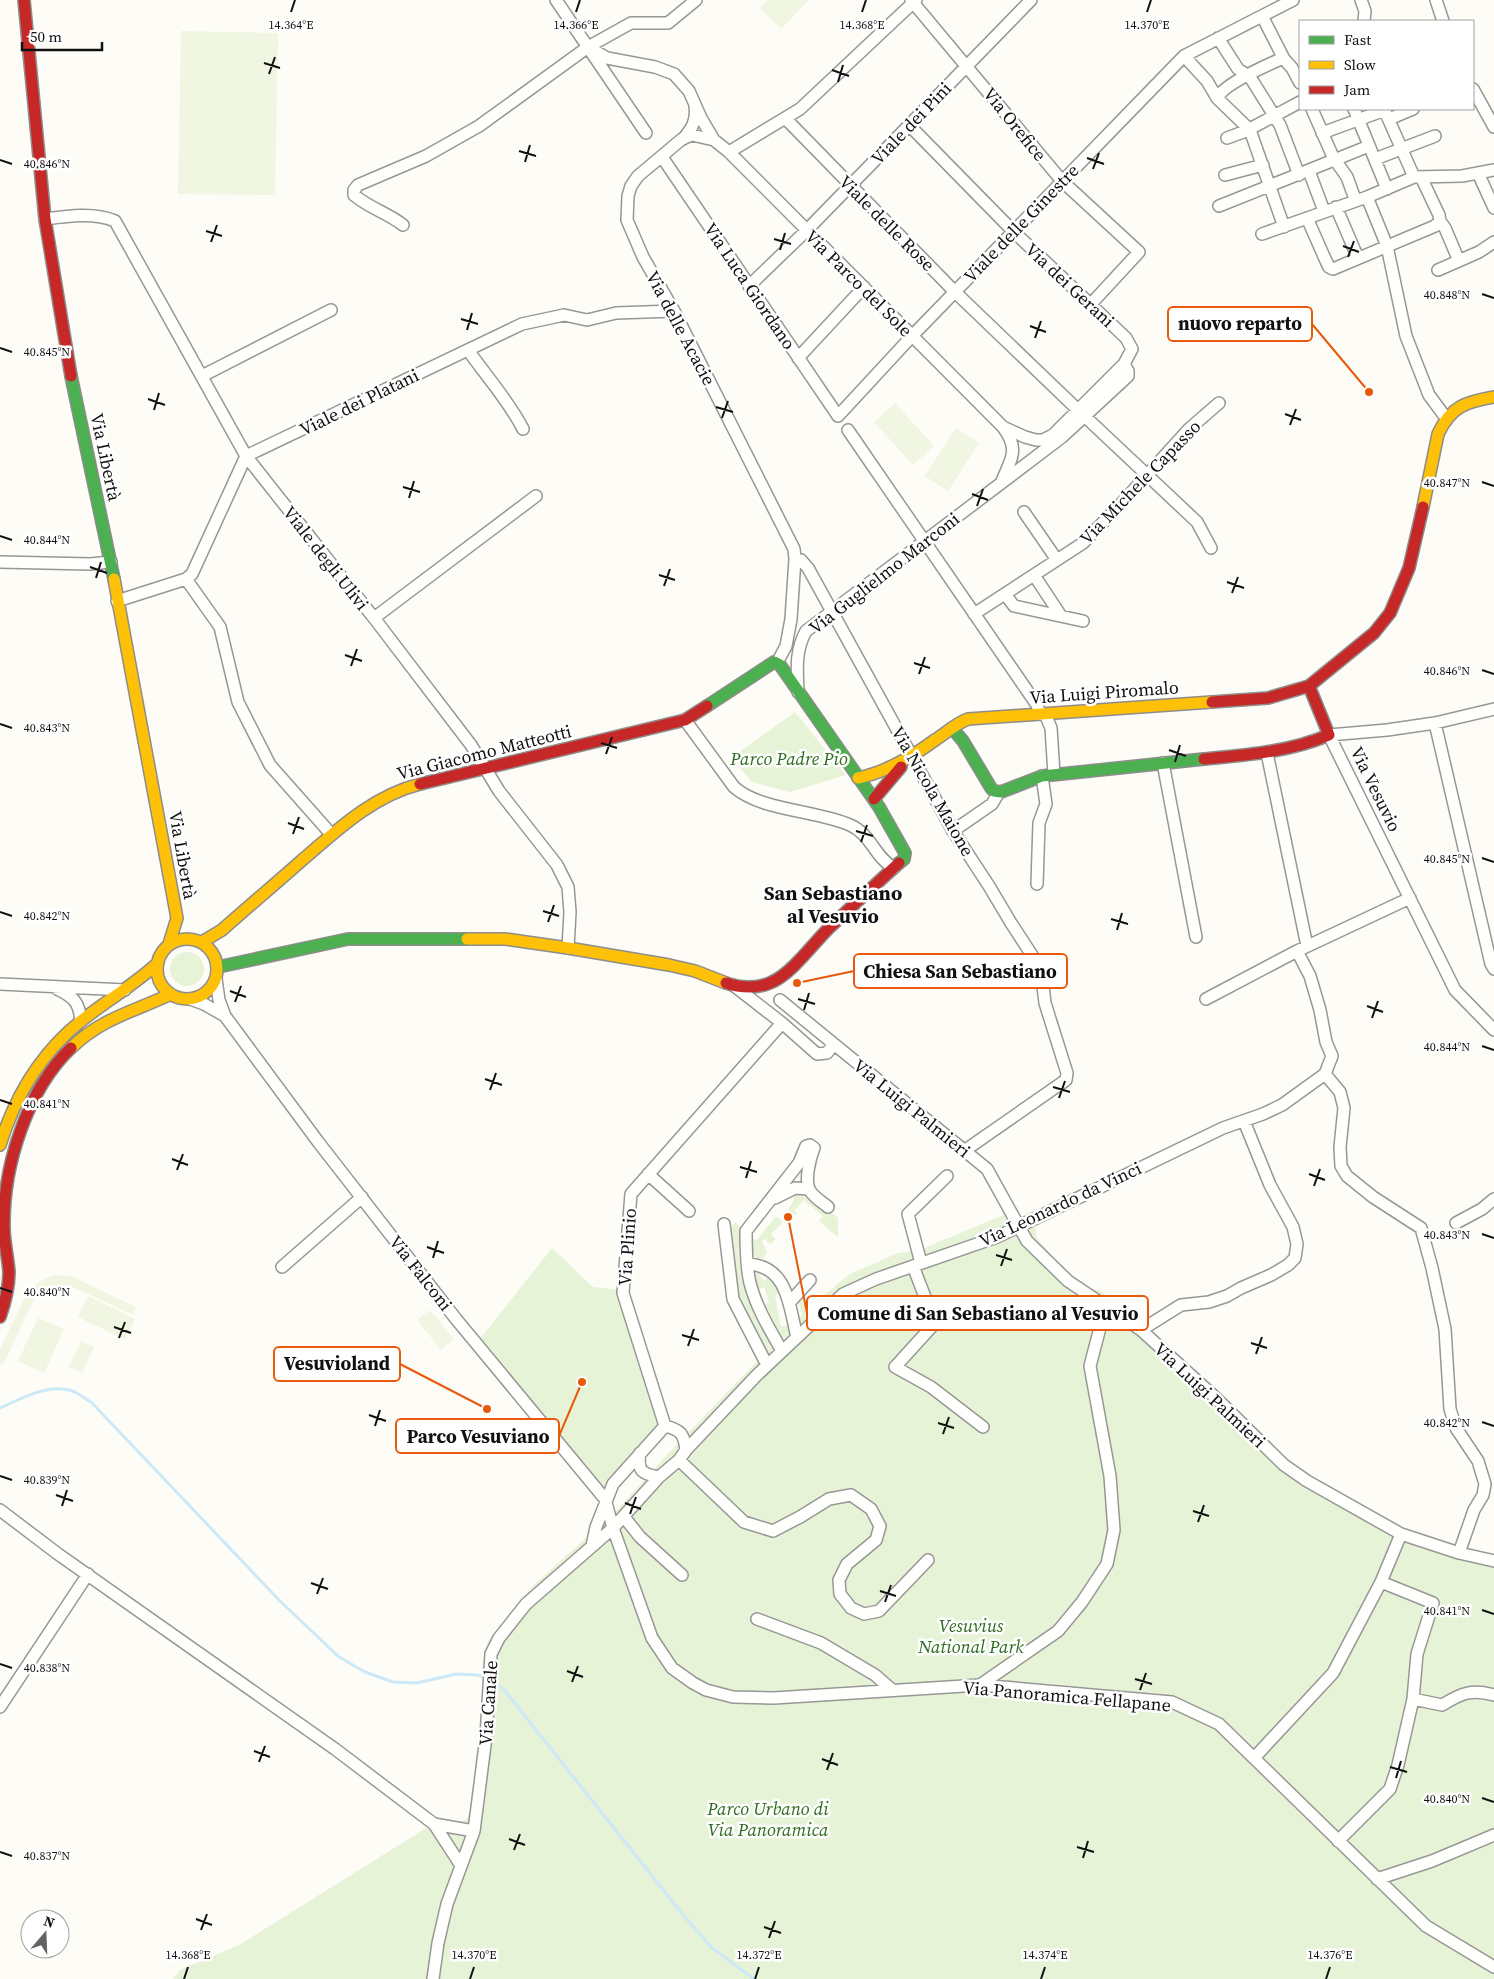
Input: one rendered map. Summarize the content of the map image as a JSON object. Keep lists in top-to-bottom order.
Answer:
{
  "streets": {
    "street": [
      "Viale dei Pini",
      "Via Orefice",
      "Viale delle Rose",
      "Viale delle Ginestre",
      "Via Parco del Sole",
      "Via dei Gerani",
      "Via Luca Giordano",
      "Via delle Acacie",
      "Viale dei Platani",
      "Via Libertà",
      "Via Michele Capasso",
      "Viale degli Ulivi",
      "Via Guglielmo Marconi",
      "Via Luigi Piromalo",
      "Via Giacomo Matteotti",
      "Via Vesuvio",
      "Via Nicola Maione",
      "Via Luigi Palmieri",
      "Via Leonardo da Vinci",
      "Via Plinio",
      "Via Falconi",
      "Via Panoramica Fellapane",
      "Via Canale"
    ]
  },
  "crossings": [
    ["Viale dei Pini", "Via Orefice"],
    ["Viale dei Pini", "Viale delle Rose"],
    ["Viale dei Pini", "Via Parco del Sole"],
    ["Viale dei Pini", "Via dei Gerani"],
    ["Viale dei Pini", "Via Luca Giordano"],
    ["Via Orefice", "Viale delle Ginestre"],
    ["Via Orefice", "Via dei Gerani"],
    ["Viale delle Rose", "Viale delle Ginestre"],
    ["Viale delle Rose", "Via Michele Capasso"],
    ["Viale delle Rose", "Via Guglielmo Marconi"],
    ["Viale delle Ginestre", "Via Parco del Sole"],
    ["Viale delle Ginestre", "Via dei Gerani"],
    ["Viale delle Ginestre", "Via Luca Giordano"],
    ["Via Parco del Sole", "Via Guglielmo Marconi"],
    ["Via dei Gerani", "Via Guglielmo Marconi"],
    ["Via Luca Giordano", "Via delle Acacie"],
    ["Via delle Acacie", "Viale dei Platani"],
    ["Via delle Acacie", "Via Giacomo Matteotti"],
    ["Viale dei Platani", "Viale degli Ulivi"],
    ["Via Libertà", "Viale degli Ulivi"],
    ["Via Libertà", "Via Giacomo Matteotti"],
    ["Via Libertà", "Via Falconi"],
    ["Viale degli Ulivi", "Via Giacomo Matteotti"],
    ["Via Guglielmo Marconi", "Via Nicola Maione"],
    ["Via Luigi Piromalo", "Via Vesuvio"],
    ["Via Luigi Piromalo", "Via Nicola Maione"],
    ["Via Giacomo Matteotti", "Via Falconi"],
    ["Via Nicola Maione", "Via Luigi Palmieri"],
    ["Via Luigi Palmieri", "Via Leonardo da Vinci"],
    ["Via Leonardo da Vinci", "Via Plinio"],
    ["Via Falconi", "Via Panoramica Fellapane"],
    ["Via Falconi", "Via Canale"],
    ["Via Panoramica Fellapane", "Via Canale"]
  ],
  "districts": ["San Sebastiano al Vesuvio"],
  "parks": ["Parco Padre Pio", "Vesuvius National Park", "Parco Urbano di Via Panoramica"],
  "places": [
    "nuovo reparto",
    "Chiesa San Sebastiano",
    "Comune di San Sebastiano al Vesuvio",
    "Parco Vesuviano",
    "Vesuvioland"
  ],
  "legend": ["Fast", "Slow", "Jam"],
  "scale_bar": "50 m",
  "north": "top",
  "coordinates": [
    "14.364°E",
    "14.366°E",
    "14.368°E",
    "14.370°E",
    "40.846°N",
    "40.848°N",
    "40.845°N",
    "40.847°N",
    "40.844°N",
    "40.843°N",
    "40.842°N",
    "40.841°N",
    "40.840°N",
    "40.839°N",
    "40.838°N",
    "40.837°N",
    "14.372°E",
    "14.374°E",
    "14.376°E"
  ]
}
